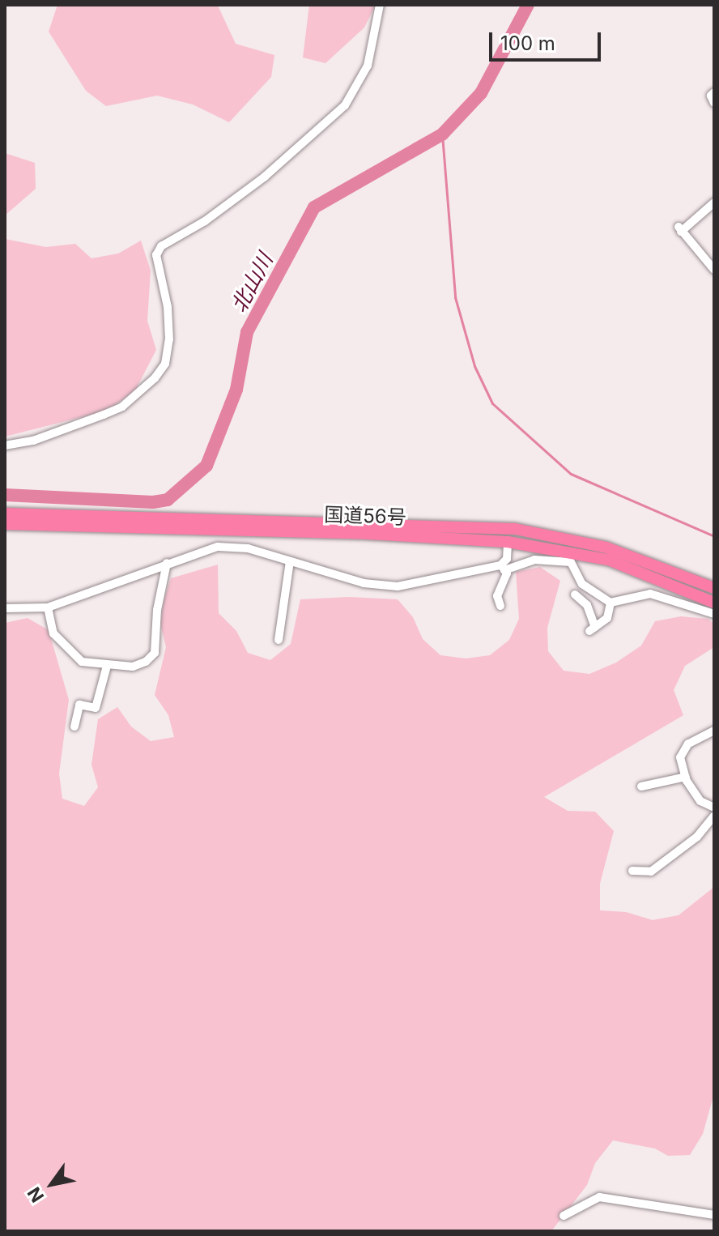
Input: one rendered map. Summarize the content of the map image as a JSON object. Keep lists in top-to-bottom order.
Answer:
{
  "streets": {
    "highway": ["国道56号"]
  },
  "water": ["北山川"],
  "scale_bar": "100 m",
  "north": "bottom left"
}
